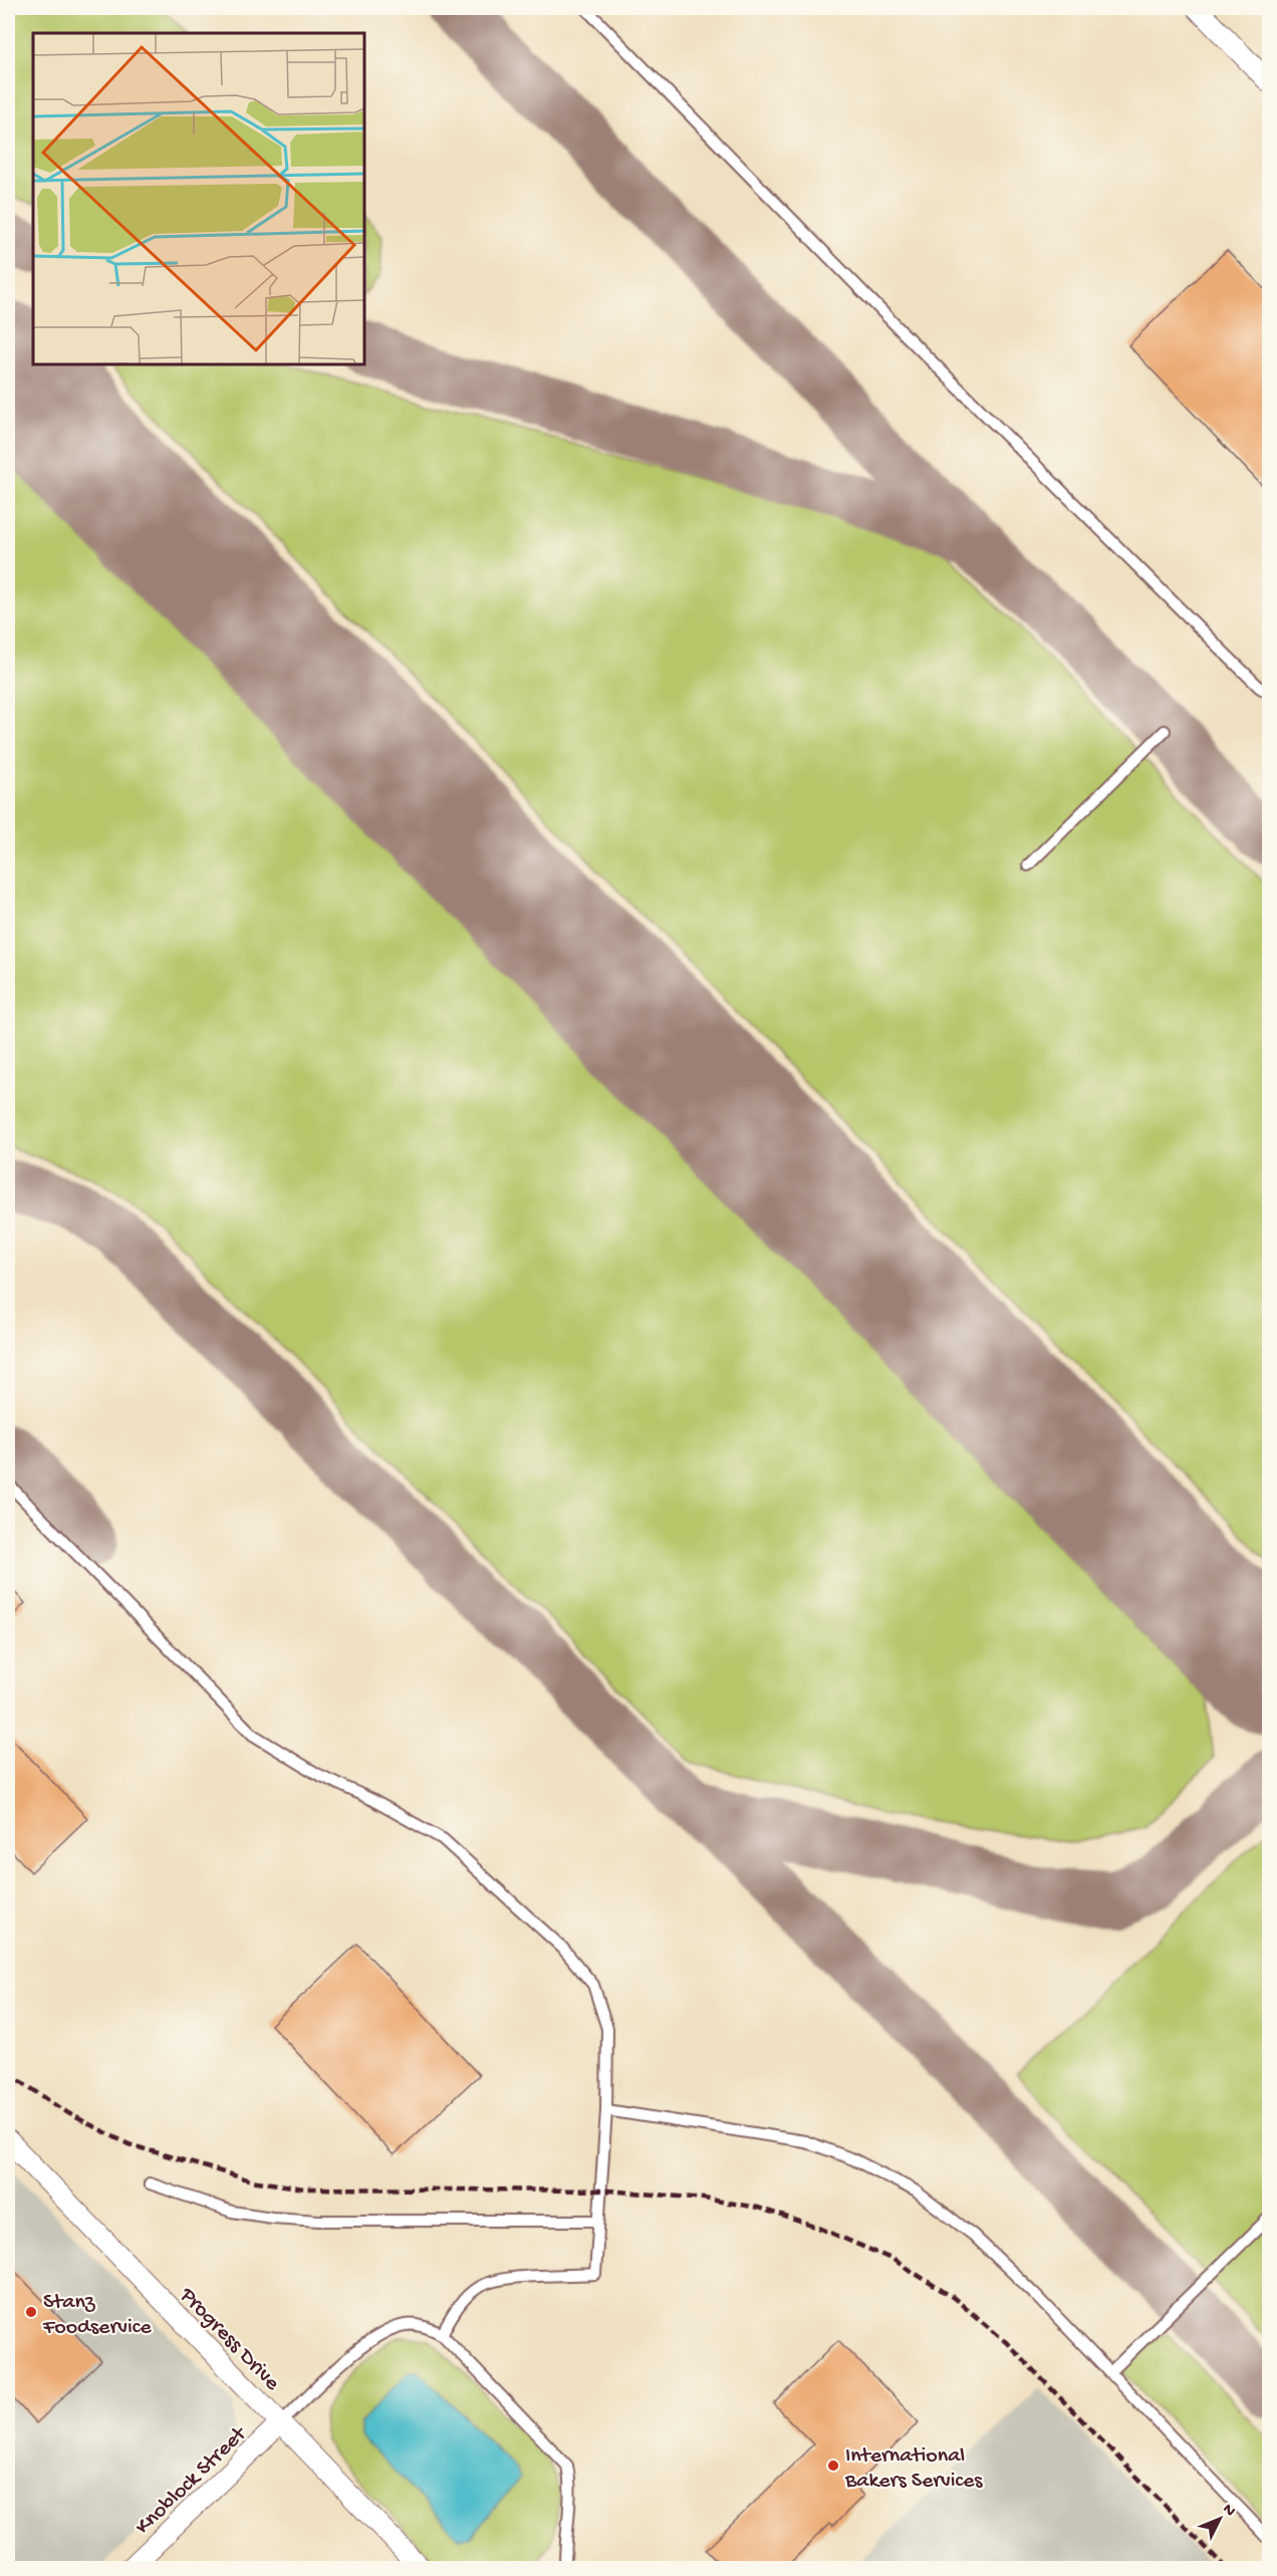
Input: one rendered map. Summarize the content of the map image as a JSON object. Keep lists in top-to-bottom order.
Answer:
{
  "streets": {
    "street": ["Progress Drive", "Knoblock Street"]
  },
  "crossings": [
    ["Progress Drive", "Knoblock Street"]
  ],
  "places": ["Stanz Foodservice", "International Bakers Services"],
  "north": "top right"
}
